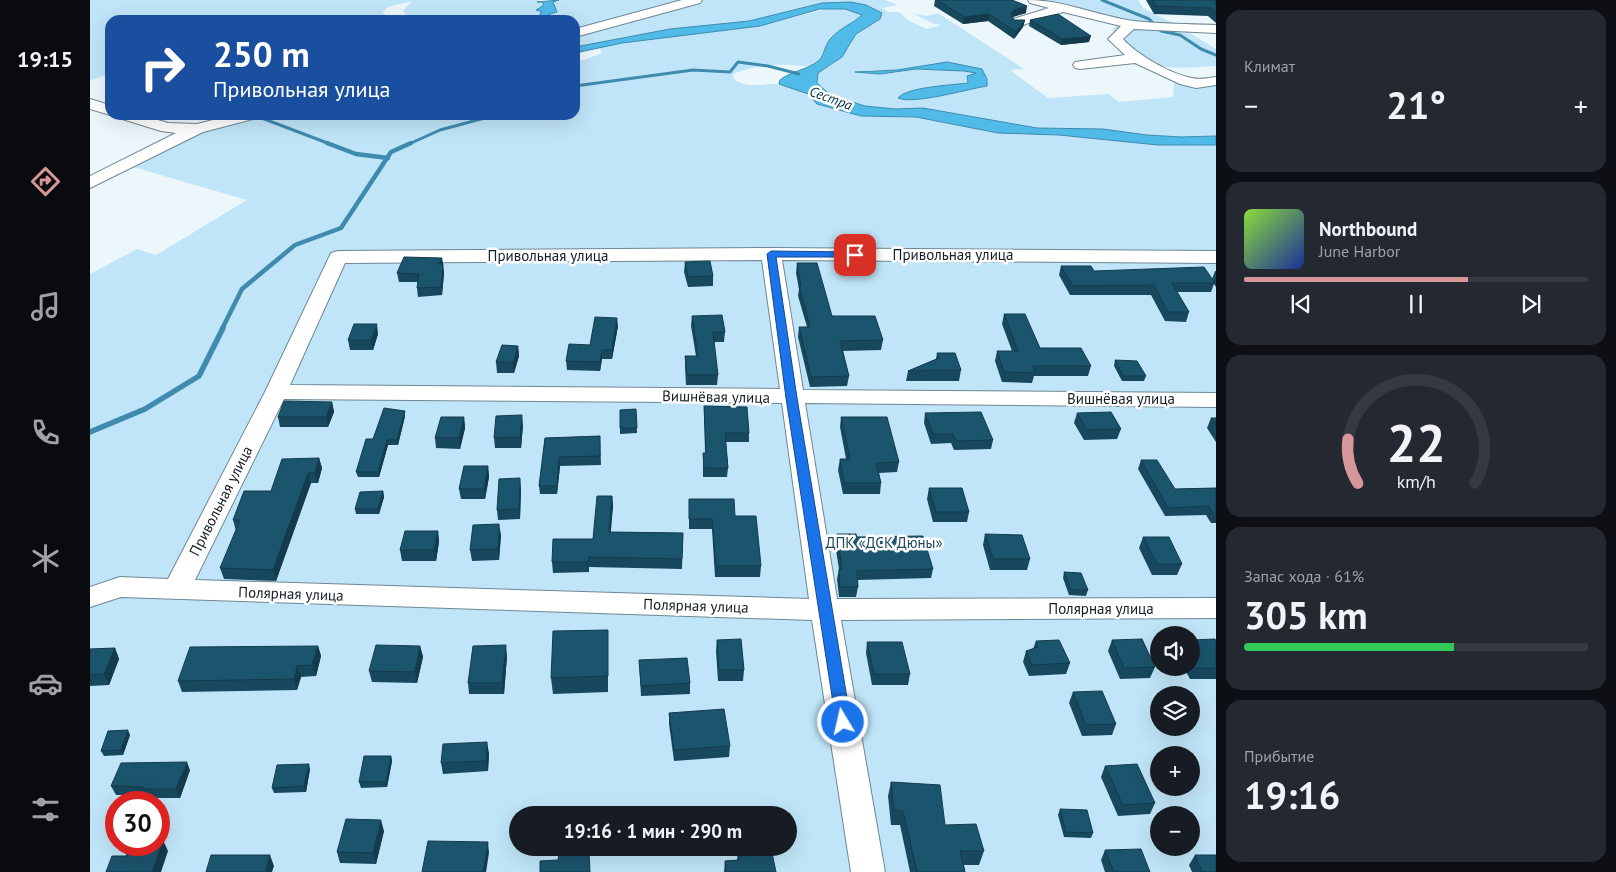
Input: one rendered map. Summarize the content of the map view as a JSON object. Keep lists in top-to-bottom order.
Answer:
{
  "streets": {
    "street": ["Привольная улица", "Вишнёвая улица", "Полярная улица"]
  },
  "crossings": [
    ["Привольная улица", "Вишнёвая улица"],
    ["Привольная улица", "Полярная улица"]
  ],
  "water": ["Сестра"],
  "parks": ["ДПК «ДСК Дюны»"],
  "page": {
    "tabs": "19:15",
    "tile": [
      "Климат",
      ["Запас хода · 61%", "305 km"],
      ["Прибытие", "19:16"]
    ],
    "turn": ["250 m", "Привольная улица"],
    "heat": ["−", "21°", "+"],
    "song": ["Northbound", "June Harbor"],
    "map_buttons": ["+", "−"],
    "limit": "30",
    "trip": "19:16 · 1 мин · 290 m",
    "gauge": ["22", "km/h"]
  }
}
